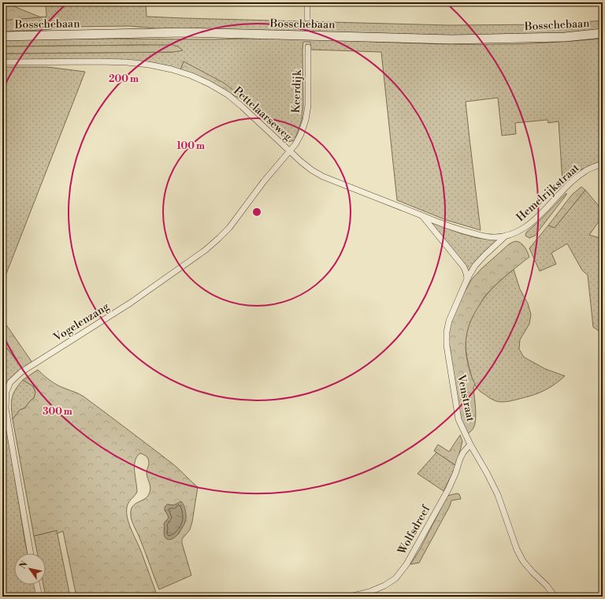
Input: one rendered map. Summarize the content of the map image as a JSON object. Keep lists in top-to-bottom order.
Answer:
{
  "streets": {
    "main road": ["Bosschebaan"],
    "street": [
      "Keerdijk",
      "Pettelaarseweg",
      "Hemelrijkstraat",
      "Vogelenzang",
      "Venstraat",
      "Wolfsdreef"
    ]
  },
  "crossings": [
    ["Keerdijk", "Pettelaarseweg"],
    ["Keerdijk", "Vogelenzang"],
    ["Pettelaarseweg", "Hemelrijkstraat"],
    ["Pettelaarseweg", "Vogelenzang"],
    ["Pettelaarseweg", "Venstraat"],
    ["Hemelrijkstraat", "Venstraat"],
    ["Venstraat", "Wolfsdreef"]
  ],
  "north": "top left",
  "rings": ["200 m", "100 m", "300 m"]
}
